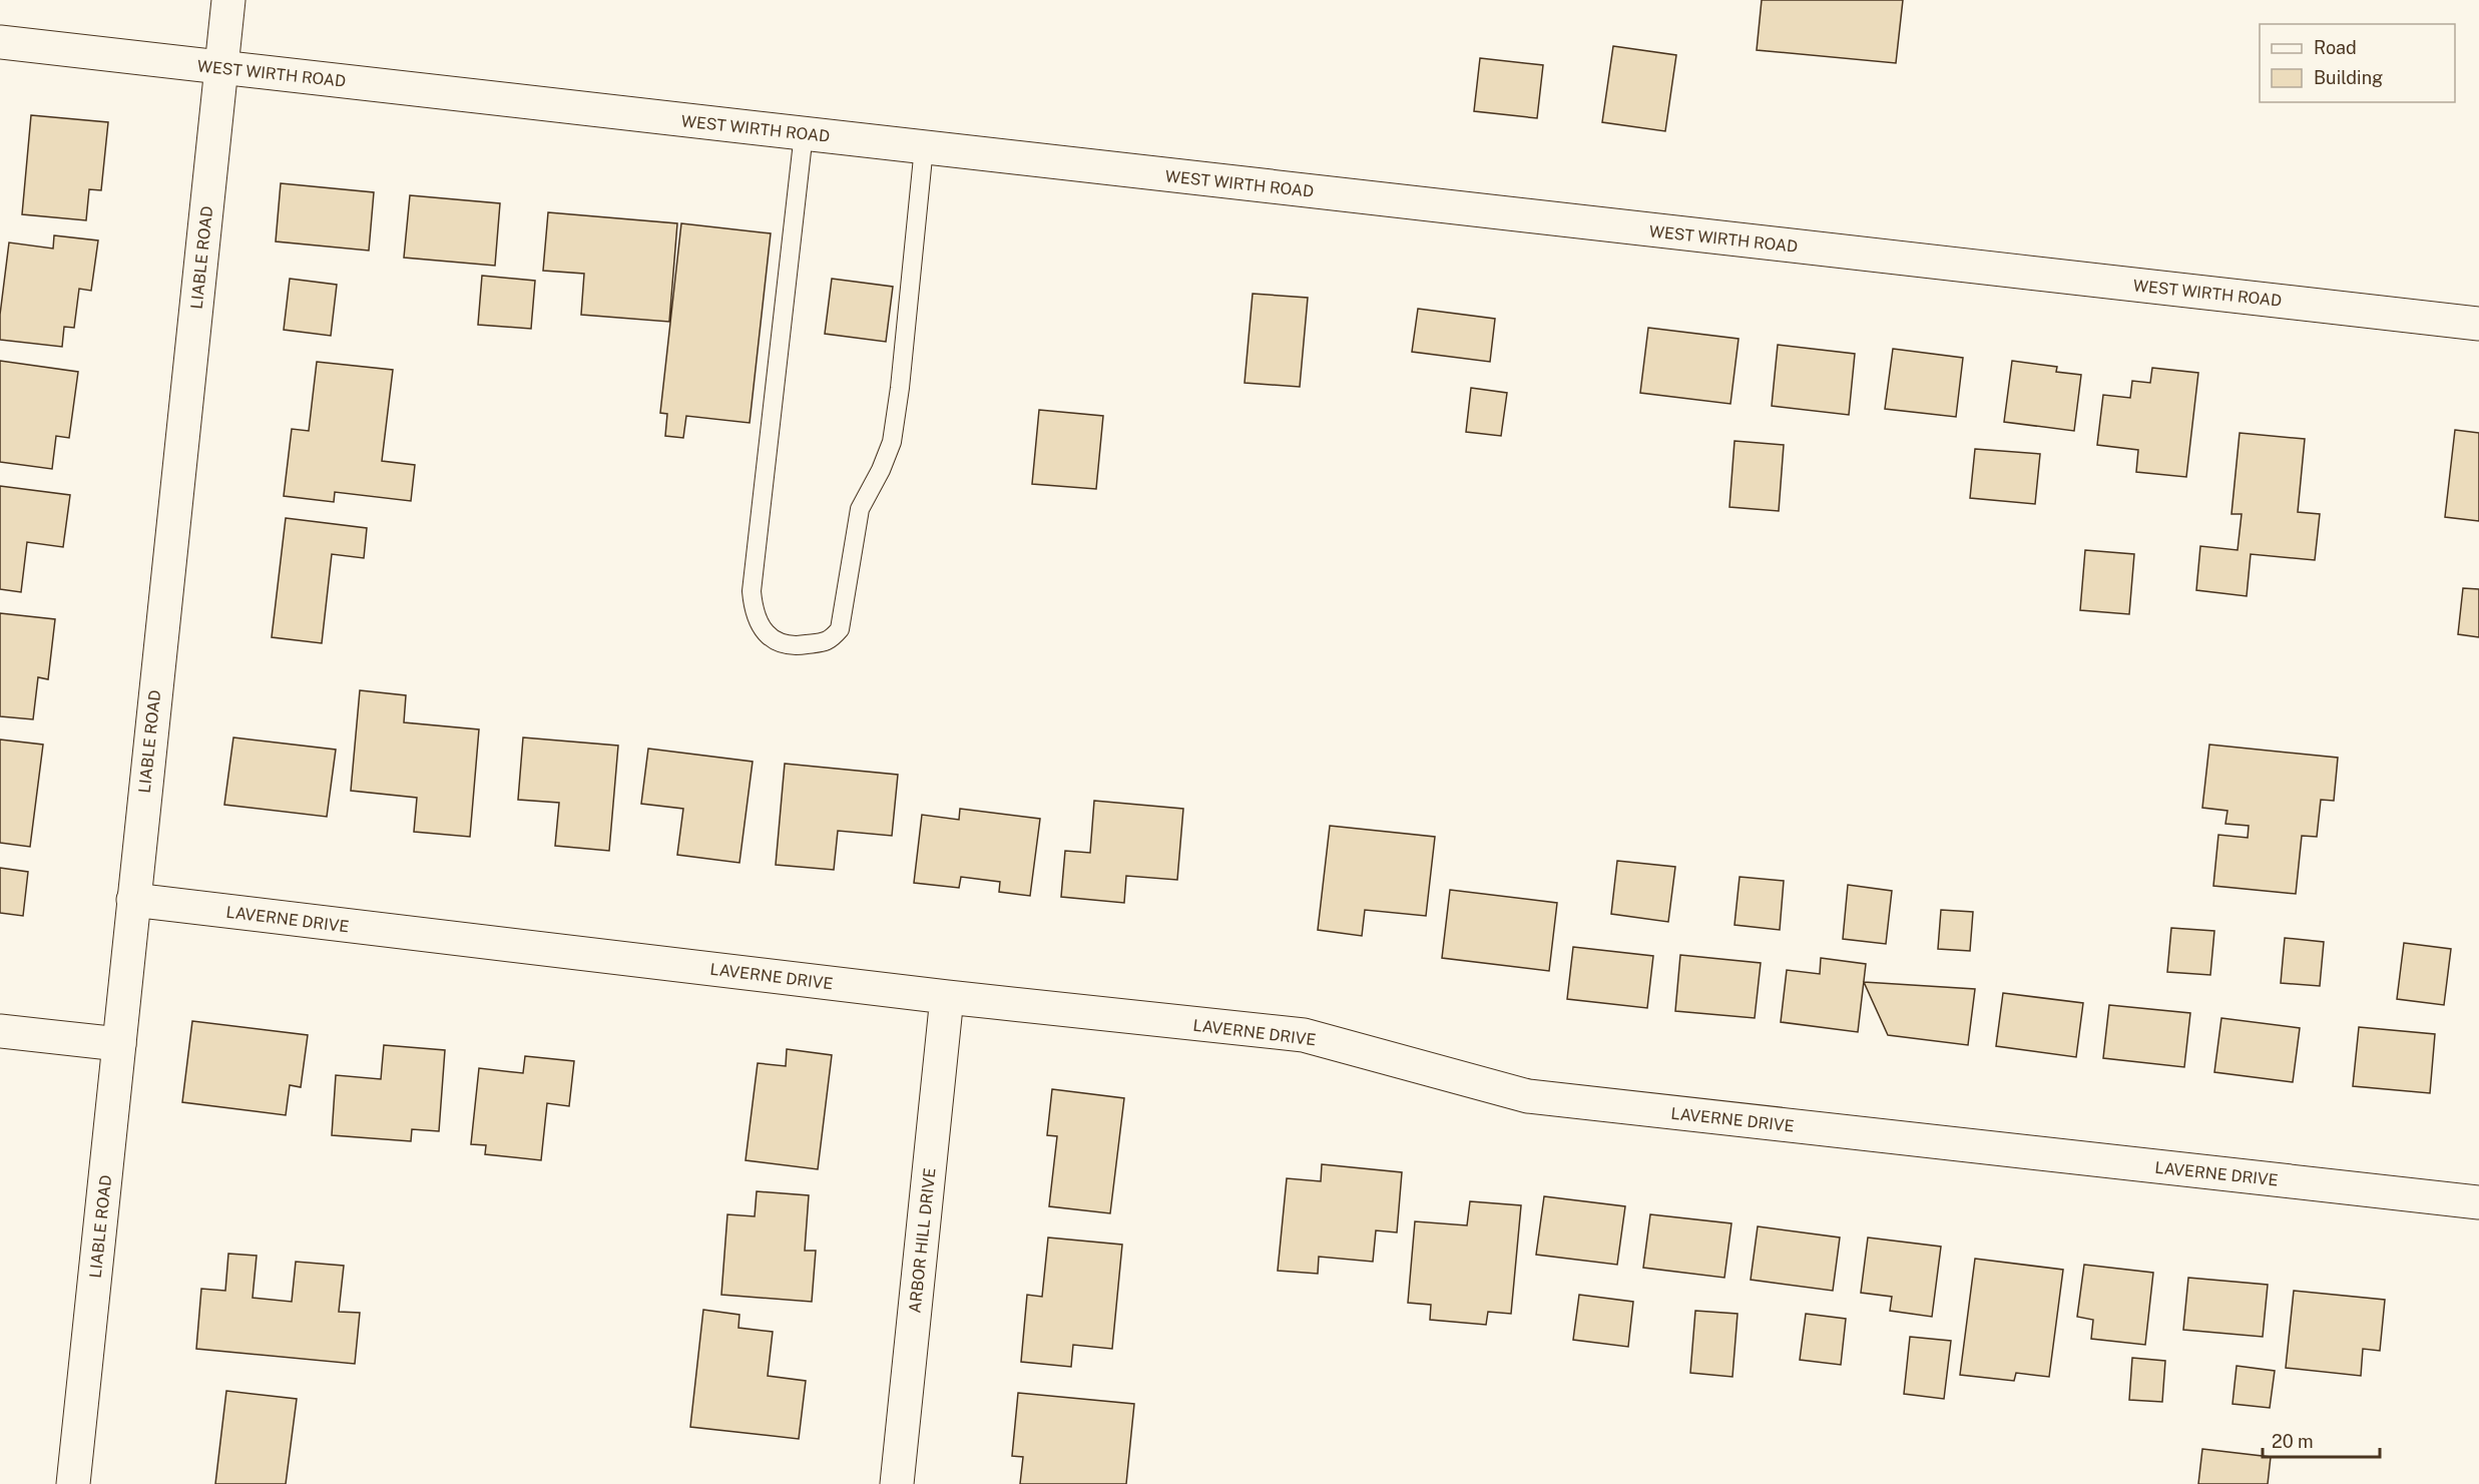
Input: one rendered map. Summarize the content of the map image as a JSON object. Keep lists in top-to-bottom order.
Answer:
{
  "streets": {
    "street": [
      "WEST WIRTH ROAD",
      "LIABLE ROAD",
      "LAVERNE DRIVE",
      "ARBOR HILL DRIVE"
    ]
  },
  "crossings": [
    ["WEST WIRTH ROAD", "LIABLE ROAD"],
    ["LIABLE ROAD", "LAVERNE DRIVE"],
    ["LAVERNE DRIVE", "ARBOR HILL DRIVE"]
  ],
  "legend": ["Road", "Building"],
  "scale_bar": "20 m"
}
